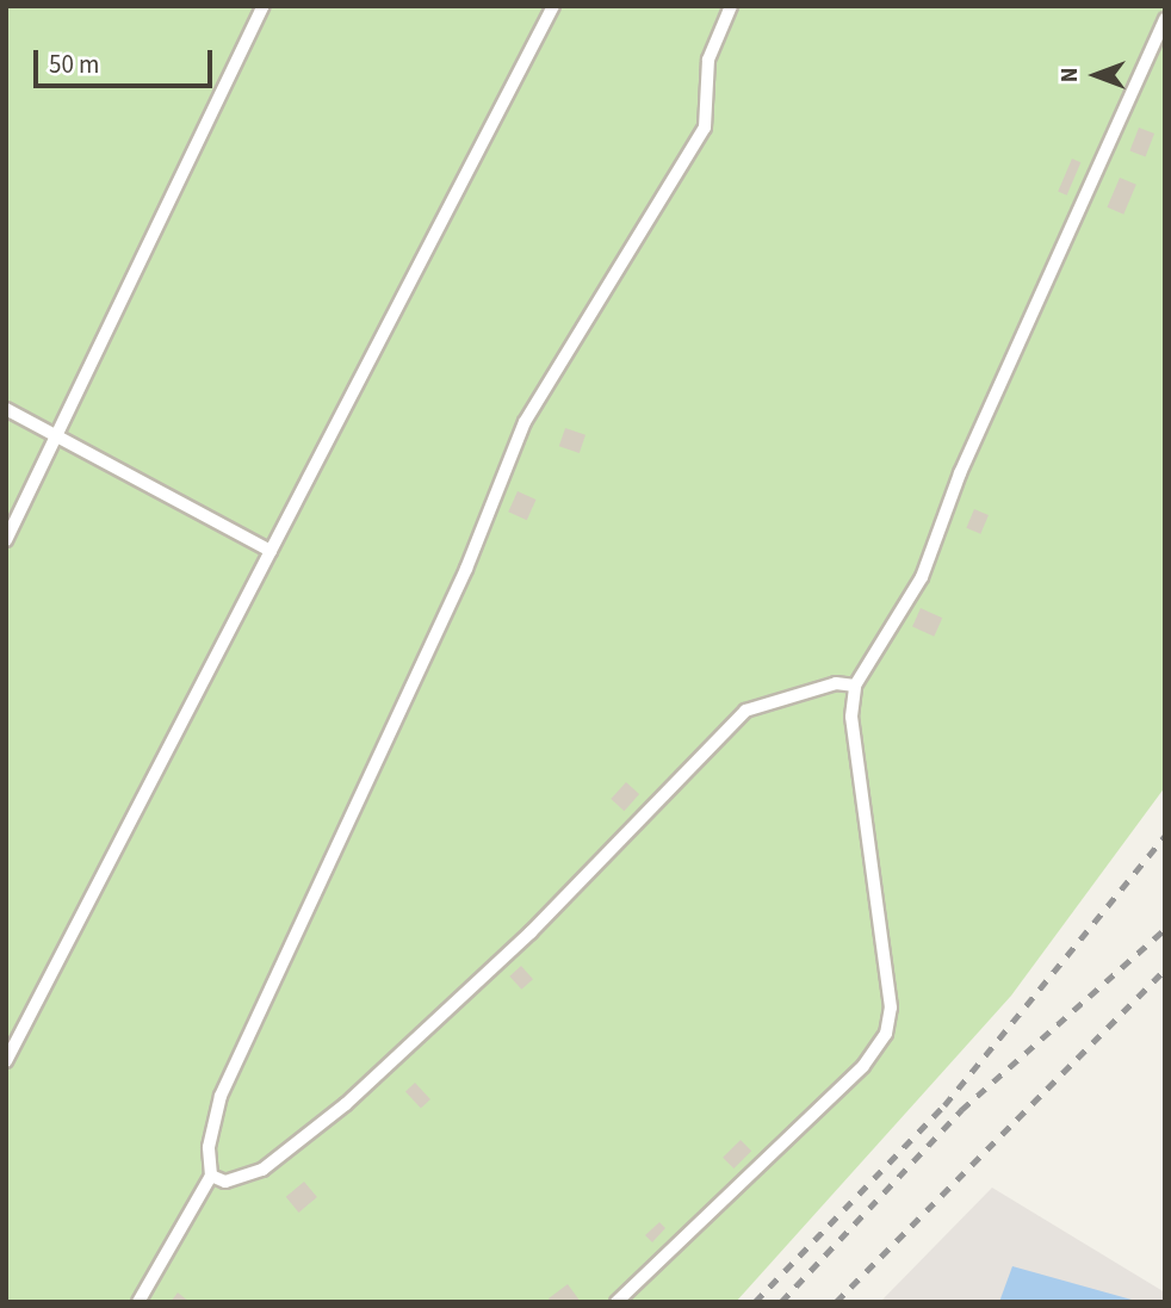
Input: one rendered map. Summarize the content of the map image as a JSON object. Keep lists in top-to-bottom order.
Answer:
{
  "scale_bar": "50 m",
  "north": "left"
}
